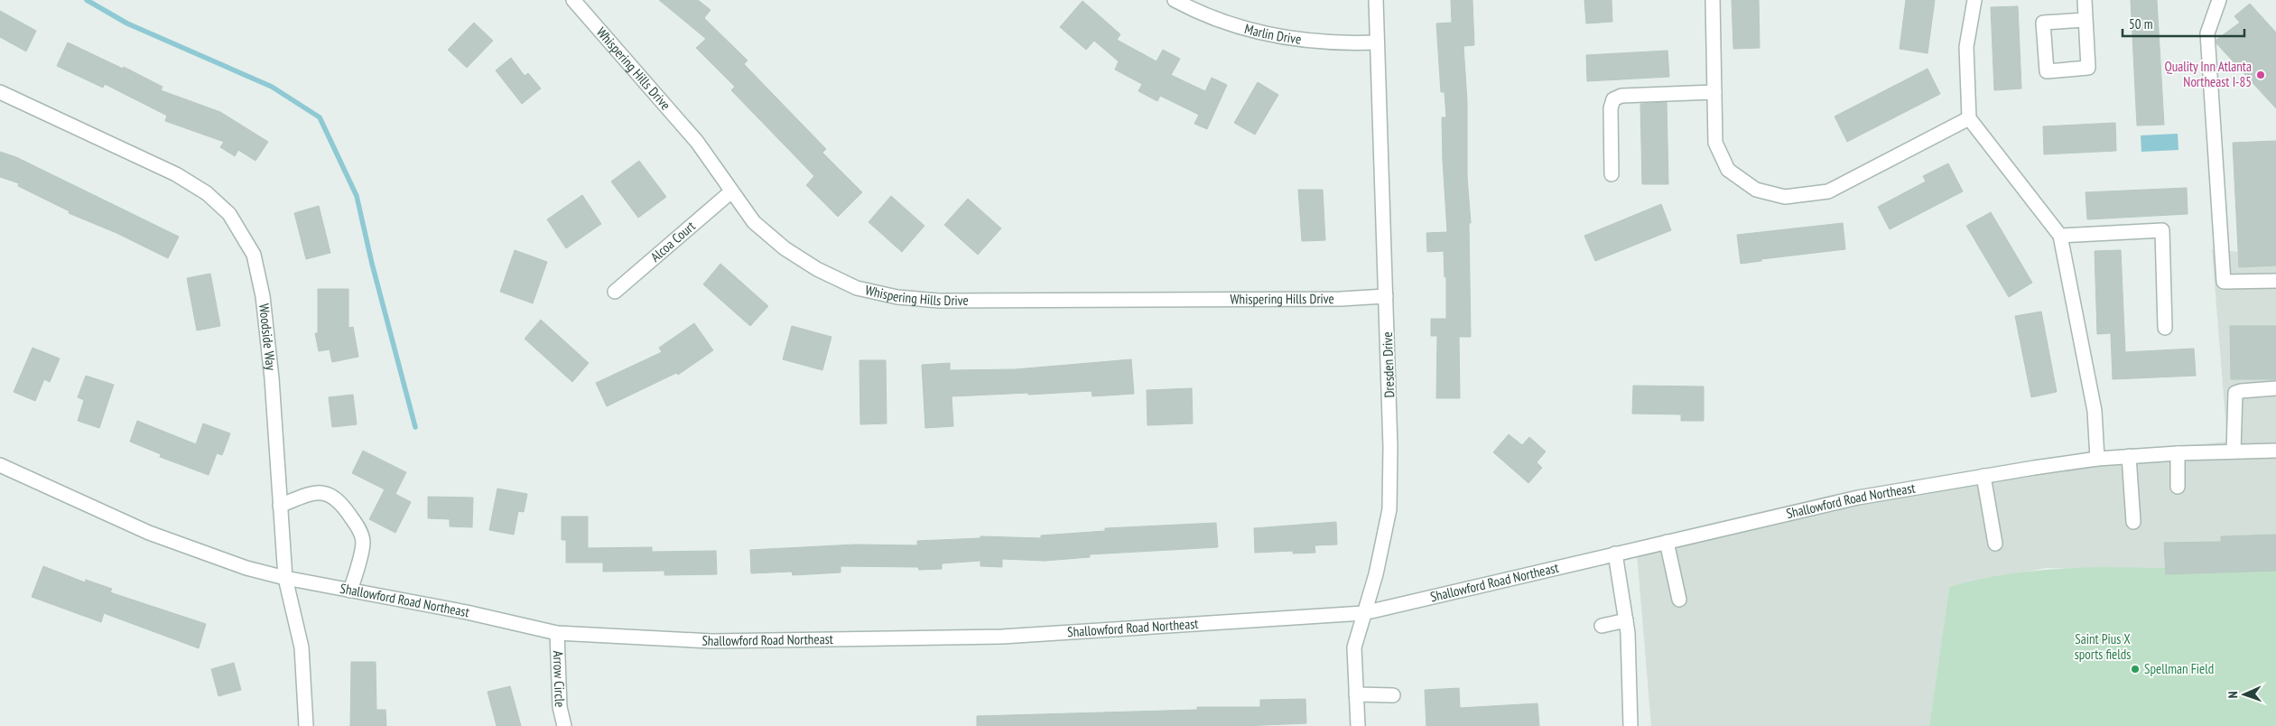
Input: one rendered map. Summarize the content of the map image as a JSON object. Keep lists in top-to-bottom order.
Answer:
{
  "streets": {
    "street": [
      "Marlin Drive",
      "Whispering Hills Drive",
      "Alcoa Court",
      "Woodside Way",
      "Dresden Drive",
      "Shallowford Road Northeast",
      "Arrow Circle"
    ]
  },
  "crossings": [
    ["Marlin Drive", "Dresden Drive"],
    ["Whispering Hills Drive", "Alcoa Court"],
    ["Whispering Hills Drive", "Dresden Drive"],
    ["Woodside Way", "Shallowford Road Northeast"],
    ["Dresden Drive", "Shallowford Road Northeast"],
    ["Shallowford Road Northeast", "Arrow Circle"]
  ],
  "parks": ["Saint Pius X sports fields"],
  "places": ["Quality Inn Atlanta Northeast I-85", "Spellman Field"],
  "scale_bar": "50 m",
  "north": "left"
}
